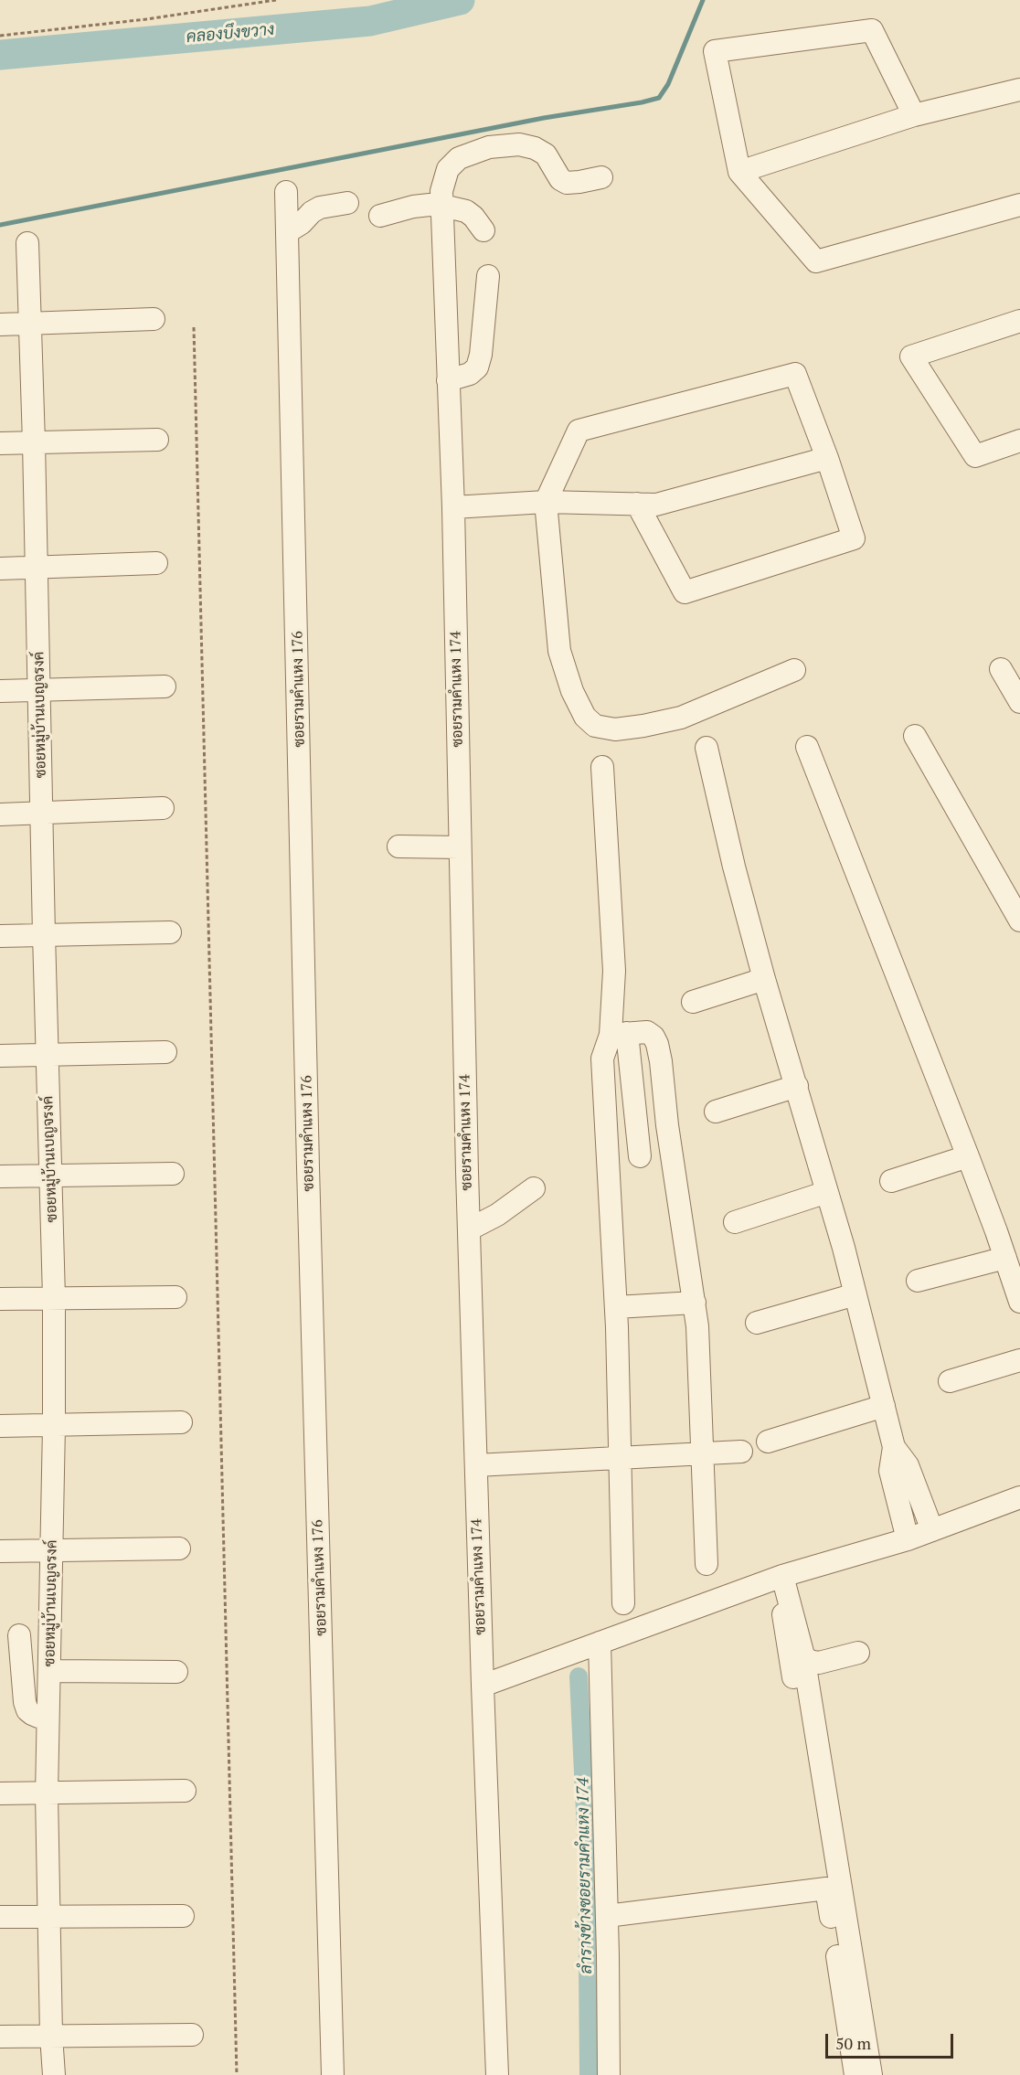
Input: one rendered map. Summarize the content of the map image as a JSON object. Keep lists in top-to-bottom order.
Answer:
{
  "streets": {
    "street": ["ซอยรามคำแหง 176", "ซอยรามคำแหง 174", "ซอยหมู่บ้านเบญจรงค์"]
  },
  "water": ["คลองบึงขวาง", "ลำรางข้างซอยรามคำแหง 174"],
  "scale_bar": "50 m"
}
